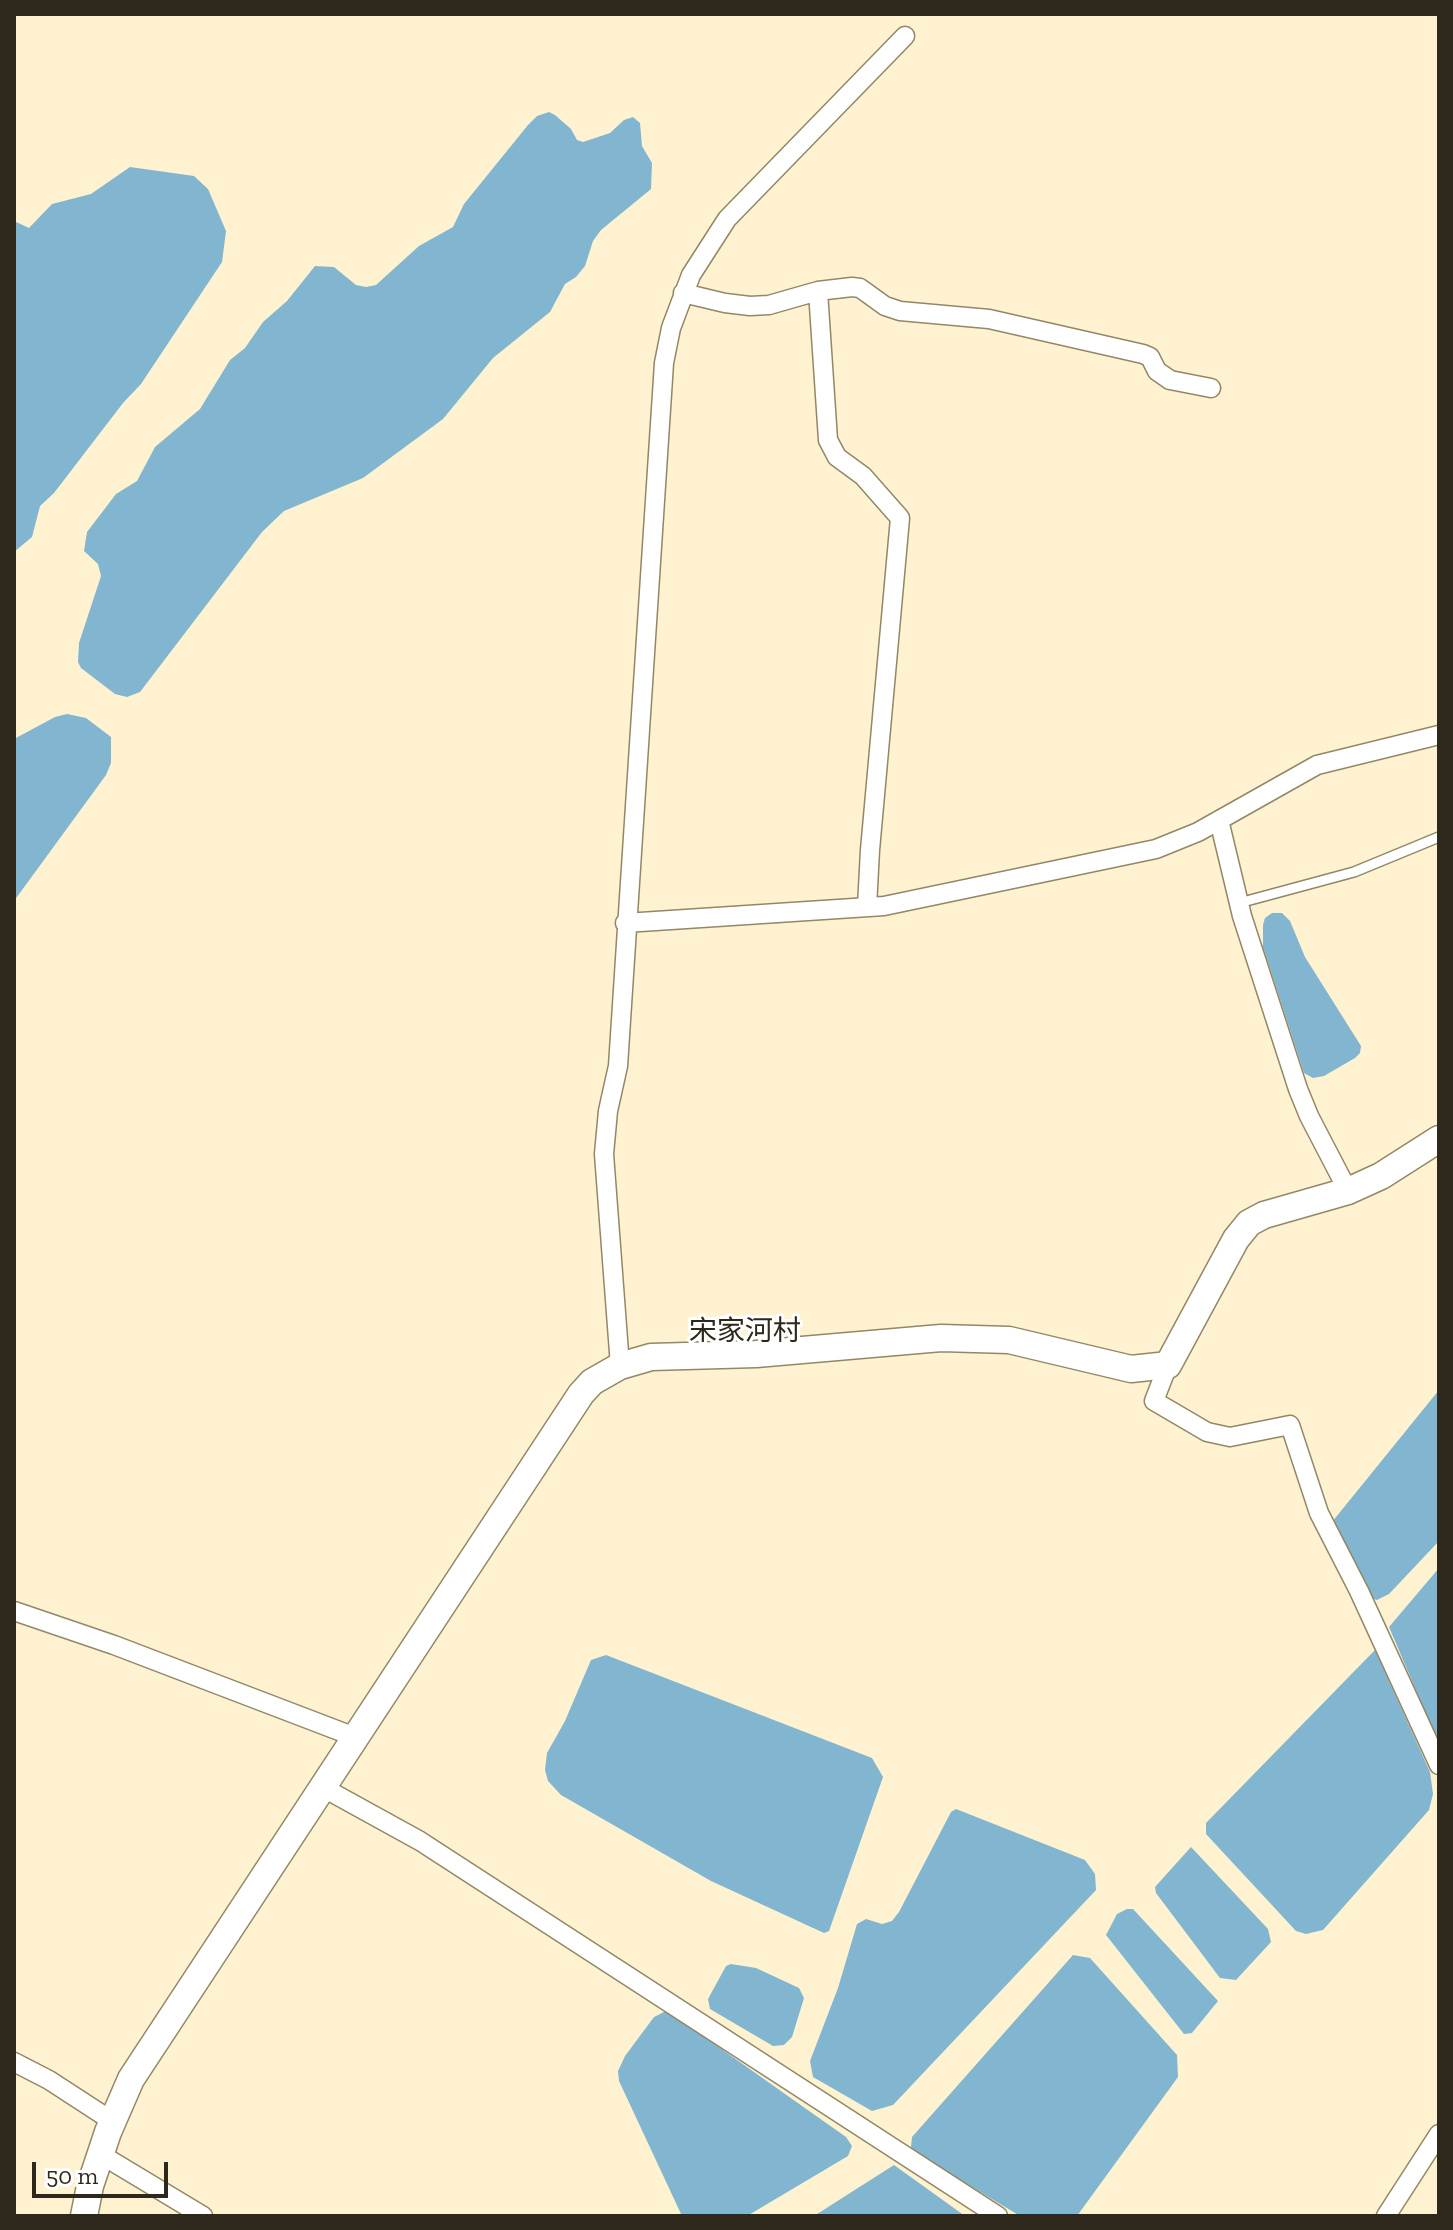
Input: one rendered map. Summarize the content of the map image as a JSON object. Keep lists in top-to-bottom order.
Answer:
{
  "districts": ["宋家河村"],
  "scale_bar": "50 m"
}
